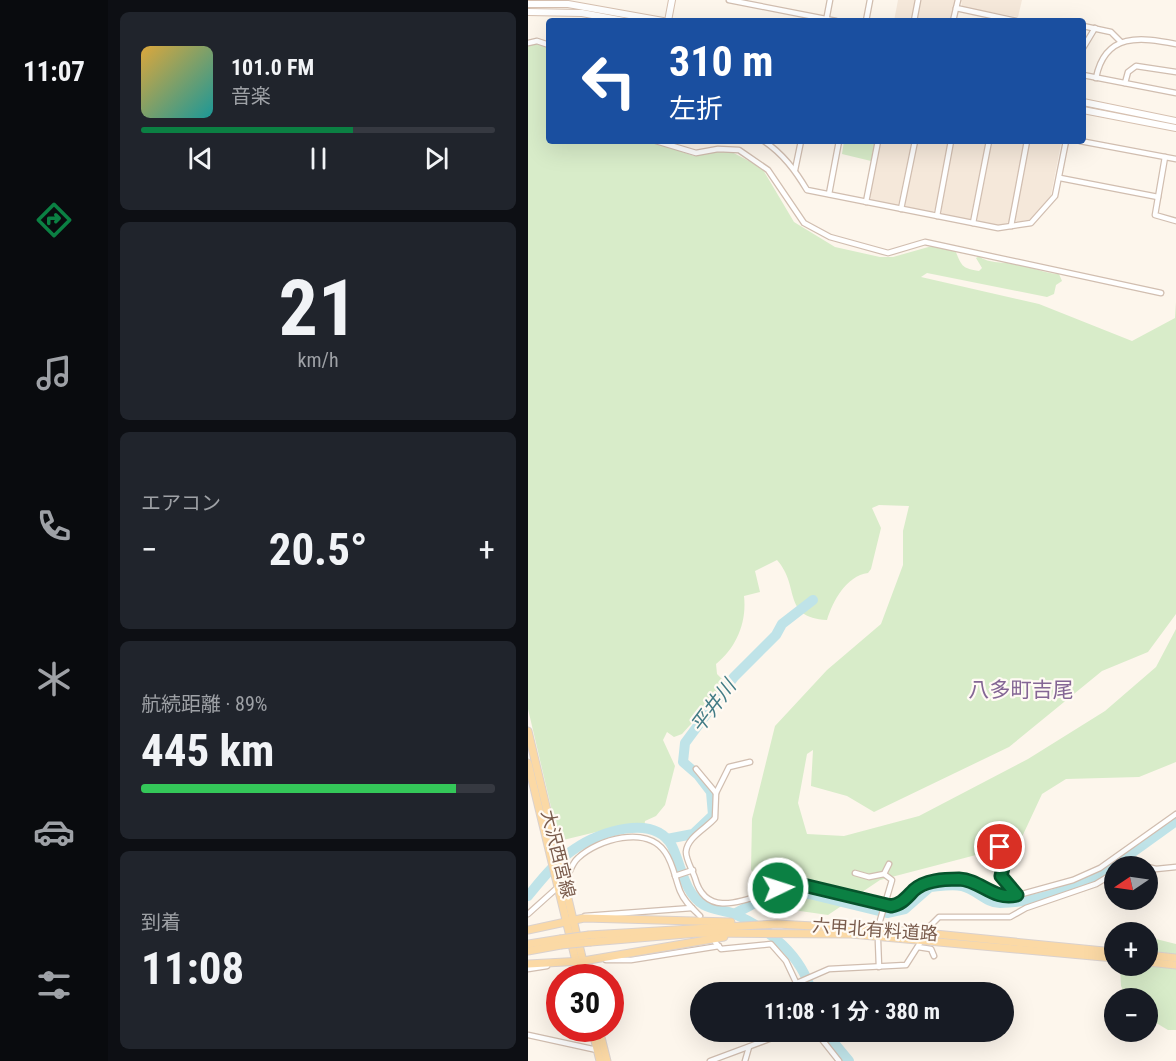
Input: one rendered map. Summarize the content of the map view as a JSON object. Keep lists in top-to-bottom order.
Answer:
{
  "streets": {
    "main road": ["大沢西宮線", "六甲北有料道路"]
  },
  "districts": ["八多町吉尾"],
  "water": ["平井川"],
  "north": "left",
  "page": {
    "tabs": "11:07",
    "turn": ["310 m", "左折"],
    "song": ["101.0 FM", "音楽"],
    "tile": [
      ["21", "km/h"],
      "エアコン",
      ["航続距離 · 89%", "445 km"],
      ["到着", "11:08"]
    ],
    "heat": ["−", "20.5°", "+"],
    "map_buttons": ["+", "−"],
    "limit": "30",
    "trip": "11:08 · 1 分 · 380 m"
  }
}
